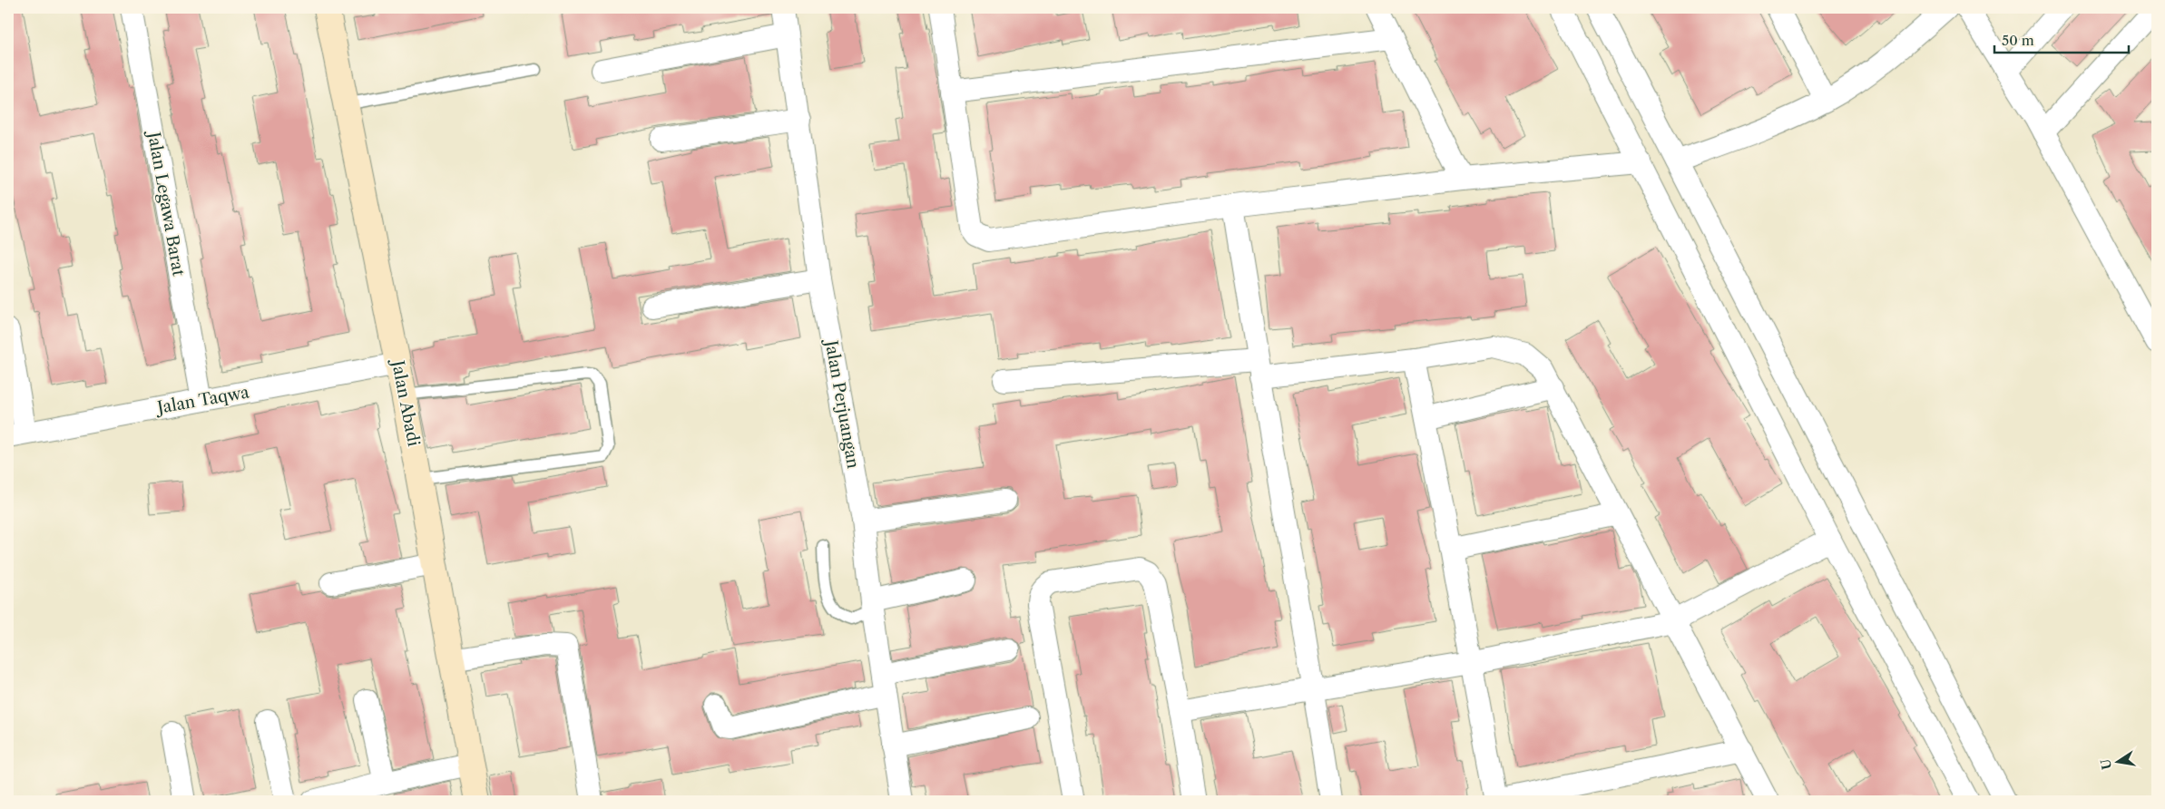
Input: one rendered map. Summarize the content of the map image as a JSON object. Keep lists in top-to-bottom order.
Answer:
{
  "streets": {
    "street": [
      "Jalan Legawa Barat",
      "Jalan Taqwa",
      "Jalan Abadi",
      "Jalan Perjuangan"
    ]
  },
  "crossings": [
    ["Jalan Legawa Barat", "Jalan Taqwa"],
    ["Jalan Taqwa", "Jalan Abadi"]
  ],
  "scale_bar": "50 m",
  "north": "left"
}
